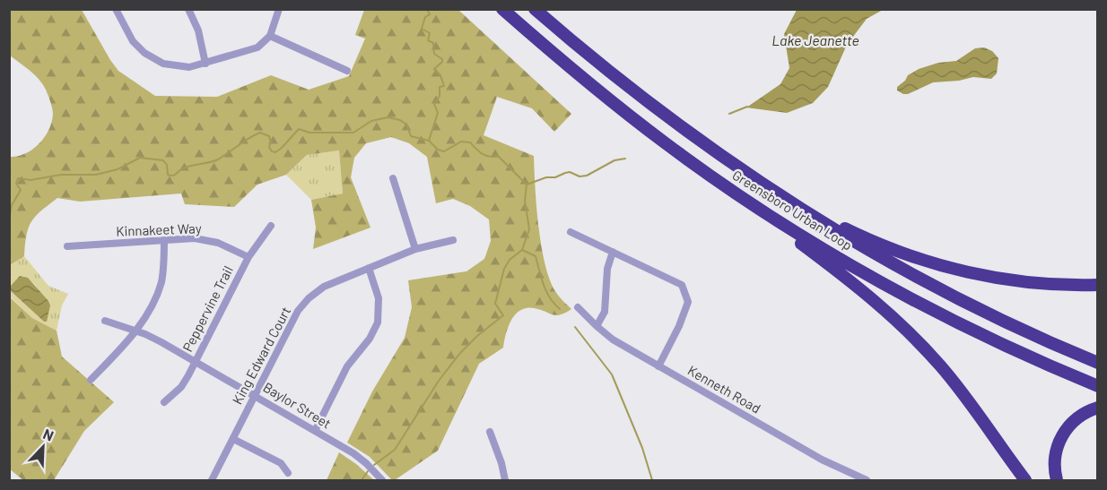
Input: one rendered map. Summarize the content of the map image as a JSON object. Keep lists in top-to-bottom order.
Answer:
{
  "streets": {
    "highway": ["Greensboro Urban Loop"],
    "street": [
      "Kinnakeet Way",
      "Peppervine Trail",
      "King Edward Court",
      "Kenneth Road",
      "Baylor Street"
    ]
  },
  "crossings": [
    ["Kinnakeet Way", "Peppervine Trail"],
    ["Peppervine Trail", "Baylor Street"],
    ["King Edward Court", "Baylor Street"]
  ],
  "water": ["Lake Jeanette"],
  "north": "top right"
}
